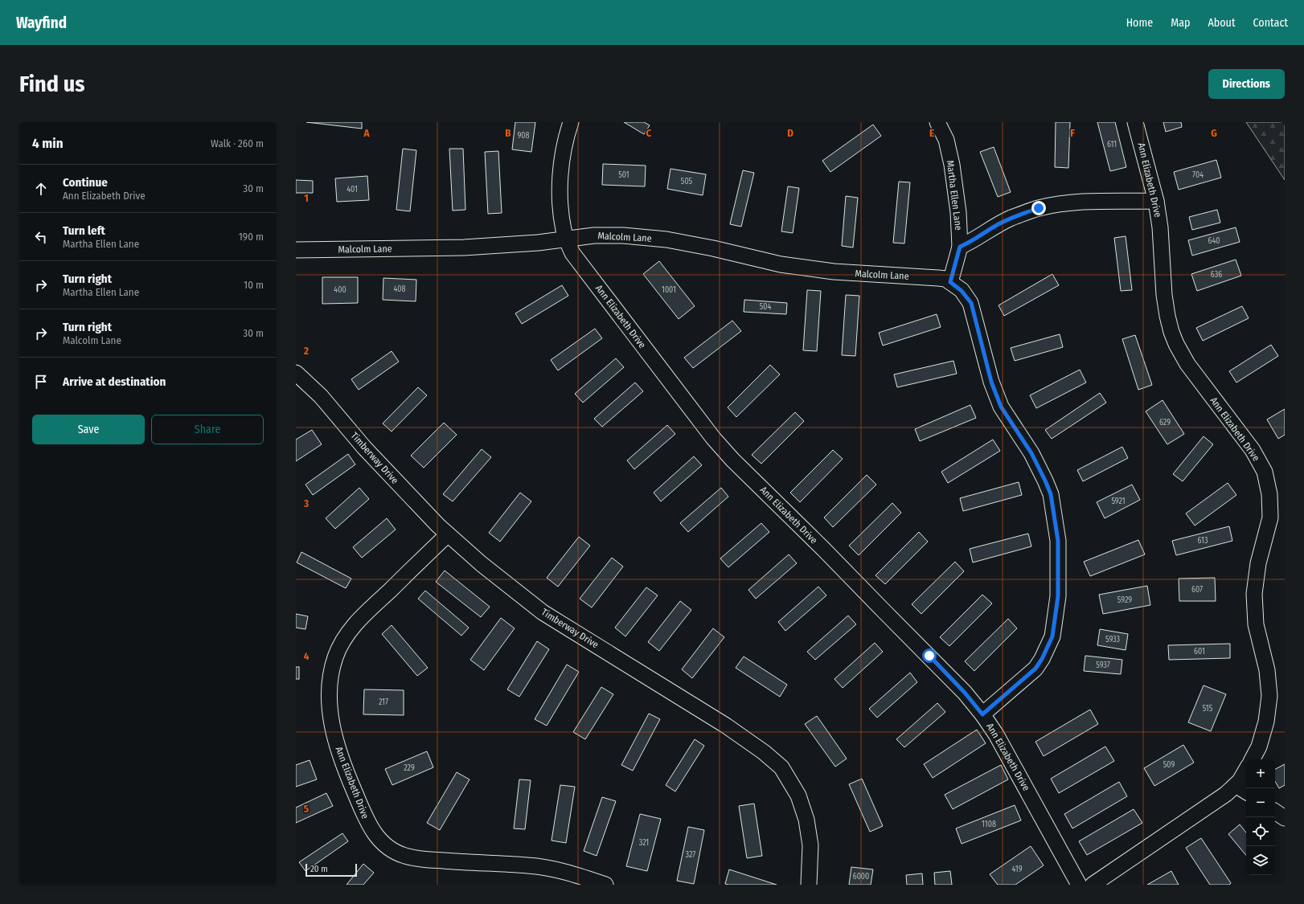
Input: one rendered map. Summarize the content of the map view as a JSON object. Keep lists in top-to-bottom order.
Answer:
{
  "streets": {
    "street": [
      "Ann Elizabeth Drive",
      "Martha Ellen Lane",
      "Malcolm Lane",
      "Timberway Drive"
    ]
  },
  "crossings": [
    ["Ann Elizabeth Drive", "Malcolm Lane"],
    ["Ann Elizabeth Drive", "Timberway Drive"],
    ["Martha Ellen Lane", "Malcolm Lane"]
  ],
  "house_numbers": [
    "908",
    "611",
    "501",
    "704",
    "505",
    "401",
    "640",
    "636",
    "408",
    "400",
    "1001",
    "504",
    "629",
    "5921",
    "613",
    "607",
    "5929",
    "5933",
    "601",
    "5937",
    "217",
    "515",
    "509",
    "229",
    "1108",
    "321",
    "327",
    "419",
    "6000"
  ],
  "scale_bar": "20 m",
  "page": {
    "header": "Wayfind",
    "nav": [
      "Home",
      "Map",
      "About",
      "Contact"
    ],
    "buttons": [
      "Directions",
      ["Save", "Share"]
    ],
    "title": "Find us",
    "heading": ["4 min", "Walk · 260 m"],
    "list": [
      ["Continue", "Ann Elizabeth Drive", "30 m"],
      ["Turn left", "Martha Ellen Lane", "190 m"],
      ["Turn right", "Martha Ellen Lane", "10 m"],
      ["Turn right", "Malcolm Lane", "30 m"],
      "Arrive at destination"
    ],
    "map_buttons": ["+", "−"],
    "scale": "20 m"
  },
  "grid": {
    "columns": [
      "A",
      "B",
      "C",
      "D",
      "E",
      "F",
      "G"
    ],
    "rows": [
      "1",
      "2",
      "3",
      "4",
      "5"
    ]
  }
}
